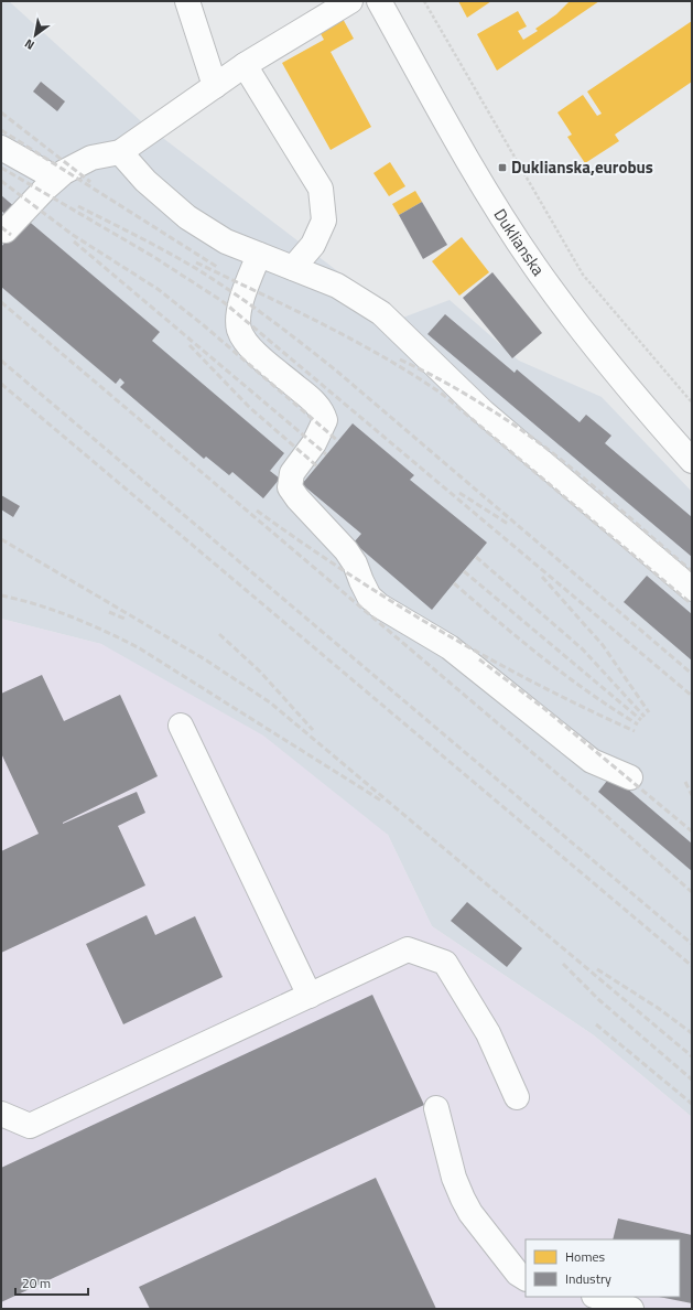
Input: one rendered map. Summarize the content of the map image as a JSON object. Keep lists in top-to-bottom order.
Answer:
{
  "streets": {
    "street": ["Duklianska"]
  },
  "places": {
    "transit": ["Duklianska,eurobus"]
  },
  "legend": ["Homes", "Industry"],
  "scale_bar": "20 m",
  "north": "bottom left"
}
